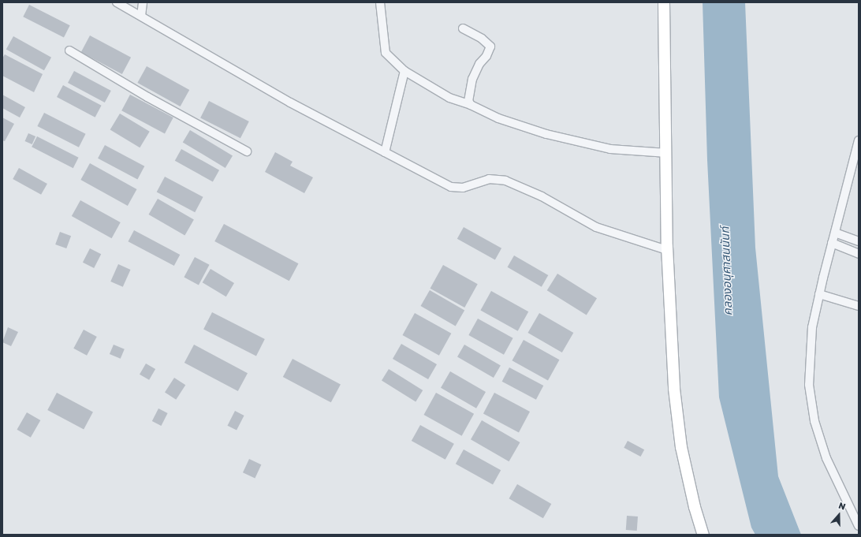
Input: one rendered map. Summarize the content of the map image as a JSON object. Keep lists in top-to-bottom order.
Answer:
{
  "water": ["คลองอนุศาสนนันท์"],
  "north": "top"
}
